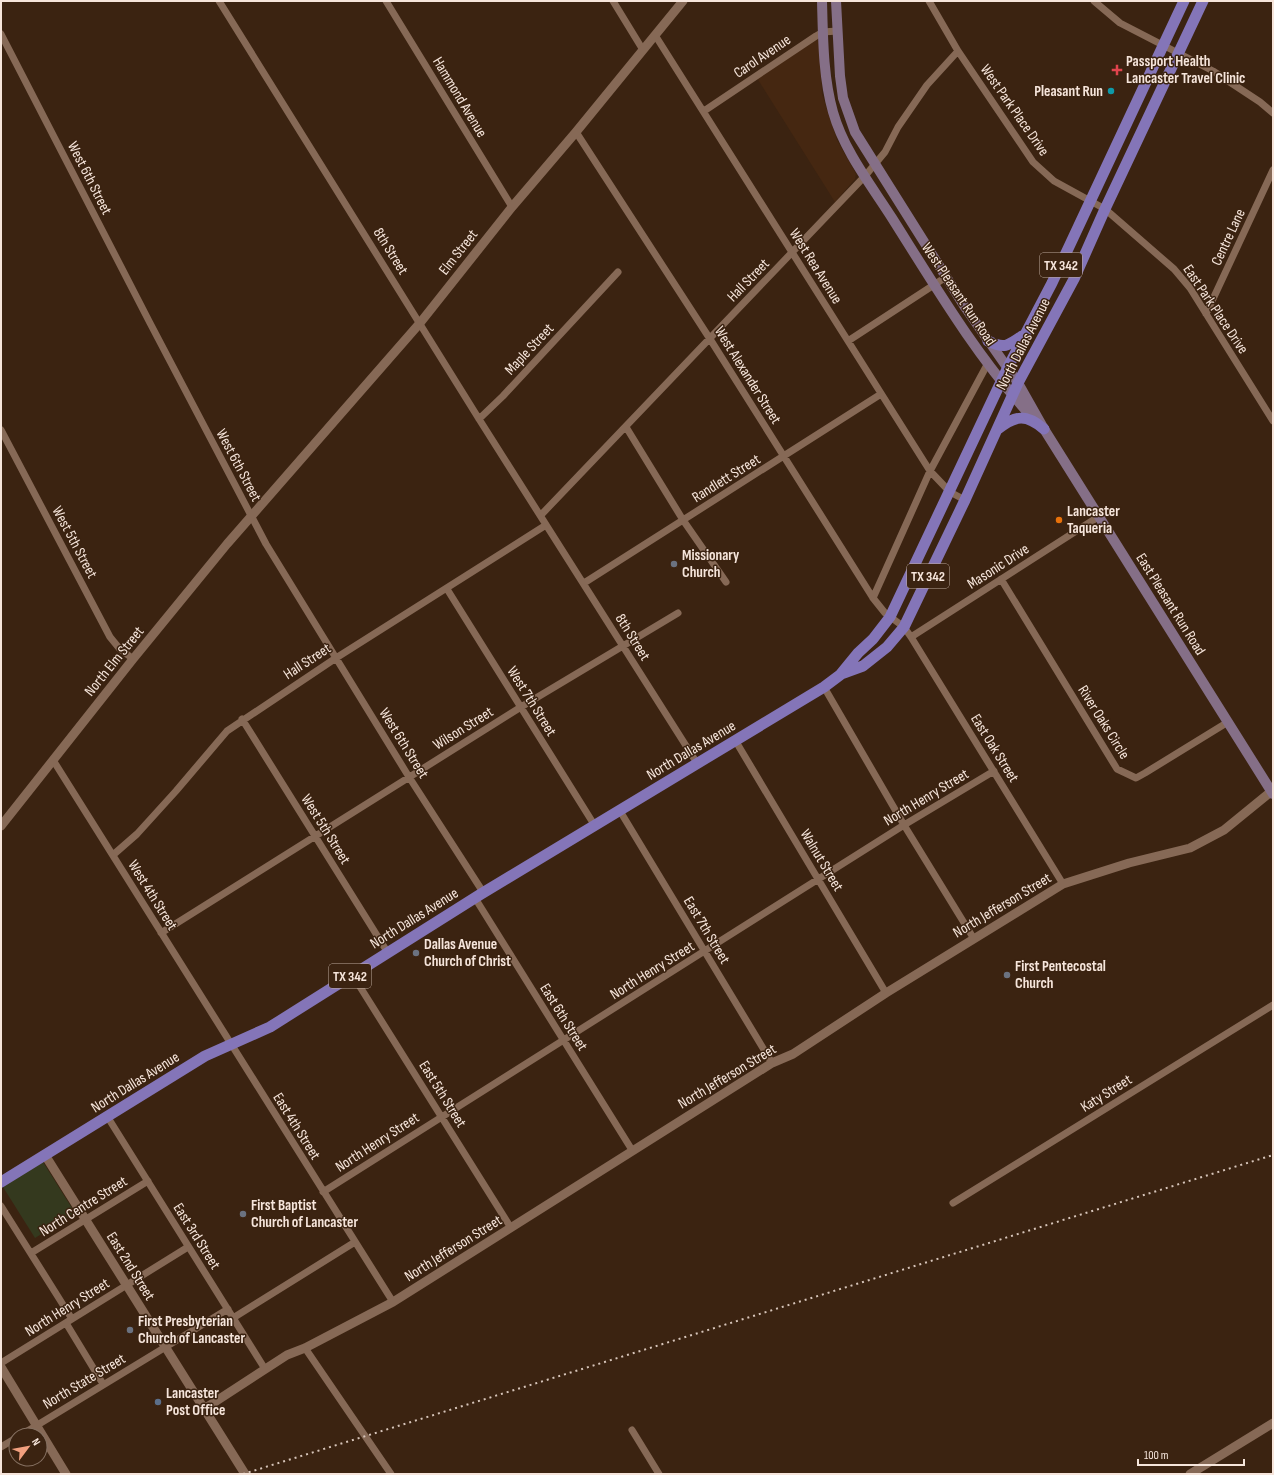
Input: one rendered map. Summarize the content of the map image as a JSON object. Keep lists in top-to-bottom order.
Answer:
{
  "streets": {
    "main road": [
      "TX 342",
      "West Pleasant Run Road",
      "North Dallas Avenue",
      "East Pleasant Run Road"
    ],
    "street": [
      "Carol Avenue",
      "Hammond Avenue",
      "West Park Place Drive",
      "West 6th Street",
      "Centre Lane",
      "8th Street",
      "Elm Street",
      "West Rea Avenue",
      "Hall Street",
      "East Park Place Drive",
      "Maple Street",
      "West Alexander Street",
      "Randlett Street",
      "West 5th Street",
      "Masonic Drive",
      "North Elm Street",
      "West 7th Street",
      "River Oaks Circle",
      "Wilson Street",
      "East Oak Street",
      "North Henry Street",
      "Walnut Street",
      "West 4th Street",
      "North Jefferson Street",
      "East 7th Street",
      "East 6th Street",
      "Katy Street",
      "East 5th Street",
      "East 4th Street",
      "North Centre Street",
      "East 3rd Street",
      "East 2nd Street",
      "North State Street"
    ]
  },
  "crossings": [
    ["Carol Avenue", "West Rea Avenue"],
    ["Carol Avenue", "West Pleasant Run Road"],
    ["Hammond Avenue", "Elm Street"],
    ["West Park Place Drive", "Hall Street"],
    ["West Park Place Drive", "East Park Place Drive"],
    ["West Park Place Drive", "North Dallas Avenue"],
    ["West 6th Street", "Elm Street"],
    ["West 6th Street", "Hall Street"],
    ["West 6th Street", "North Dallas Avenue"],
    ["West 6th Street", "North Elm Street"],
    ["West 6th Street", "Wilson Street"],
    ["West 6th Street", "East 6th Street"],
    ["Centre Lane", "East Park Place Drive"],
    ["8th Street", "Elm Street"],
    ["8th Street", "Hall Street"],
    ["8th Street", "North Dallas Avenue"],
    ["8th Street", "Maple Street"],
    ["8th Street", "Randlett Street"],
    ["8th Street", "Wilson Street"],
    ["Elm Street", "West Rea Avenue"],
    ["Elm Street", "West Alexander Street"],
    ["Elm Street", "North Elm Street"],
    ["West Rea Avenue", "Hall Street"],
    ["West Rea Avenue", "North Dallas Avenue"],
    ["West Rea Avenue", "Randlett Street"],
    ["Hall Street", "West Pleasant Run Road"],
    ["Hall Street", "West Alexander Street"],
    ["Hall Street", "West 5th Street"],
    ["Hall Street", "West 7th Street"],
    ["Hall Street", "West 4th Street"],
    ["West Pleasant Run Road", "North Dallas Avenue"],
    ["West Pleasant Run Road", "East Pleasant Run Road"],
    ["East Park Place Drive", "North Dallas Avenue"],
    ["North Dallas Avenue", "West Alexander Street"],
    ["North Dallas Avenue", "West 5th Street"],
    ["North Dallas Avenue", "West 7th Street"],
    ["North Dallas Avenue", "East Oak Street"],
    ["North Dallas Avenue", "Walnut Street"],
    ["North Dallas Avenue", "West 4th Street"],
    ["North Dallas Avenue", "East 7th Street"],
    ["North Dallas Avenue", "East 6th Street"],
    ["North Dallas Avenue", "East 5th Street"],
    ["North Dallas Avenue", "East 4th Street"],
    ["North Dallas Avenue", "East 3rd Street"],
    ["North Dallas Avenue", "East 2nd Street"],
    ["West Alexander Street", "Randlett Street"],
    ["West Alexander Street", "East Oak Street"],
    ["West 5th Street", "North Elm Street"],
    ["West 5th Street", "Wilson Street"],
    ["Masonic Drive", "East Pleasant Run Road"],
    ["Masonic Drive", "River Oaks Circle"],
    ["Masonic Drive", "East Oak Street"],
    ["East Pleasant Run Road", "River Oaks Circle"],
    ["East Pleasant Run Road", "North Jefferson Street"],
    ["North Elm Street", "West 4th Street"],
    ["West 7th Street", "Wilson Street"],
    ["Wilson Street", "West 4th Street"],
    ["East Oak Street", "North Henry Street"],
    ["East Oak Street", "North Jefferson Street"],
    ["North Henry Street", "Walnut Street"],
    ["North Henry Street", "East 7th Street"],
    ["North Henry Street", "East 6th Street"],
    ["North Henry Street", "East 5th Street"],
    ["North Henry Street", "East 4th Street"],
    ["North Henry Street", "East 3rd Street"],
    ["North Henry Street", "East 2nd Street"],
    ["Walnut Street", "North Jefferson Street"],
    ["West 4th Street", "East 4th Street"],
    ["North Jefferson Street", "East 7th Street"],
    ["North Jefferson Street", "East 6th Street"],
    ["North Jefferson Street", "East 5th Street"],
    ["North Jefferson Street", "East 4th Street"],
    ["North Jefferson Street", "East 3rd Street"],
    ["North Jefferson Street", "East 2nd Street"],
    ["North Centre Street", "East 3rd Street"],
    ["North Centre Street", "East 2nd Street"],
    ["East 3rd Street", "North State Street"],
    ["East 2nd Street", "North State Street"]
  ],
  "places": {
    "health": ["Passport Health Lancaster Travel Clinic"],
    "other": [
      "Pleasant Run",
      "Lancaster Taqueria",
      "Missionary Church",
      "Dallas Avenue Church of Christ",
      "First Pentecostal Church",
      "First Baptist Church of Lancaster",
      "First Presbyterian Church of Lancaster",
      "Lancaster Post Office"
    ]
  },
  "scale_bar": "100 m",
  "north": "top right"
}
